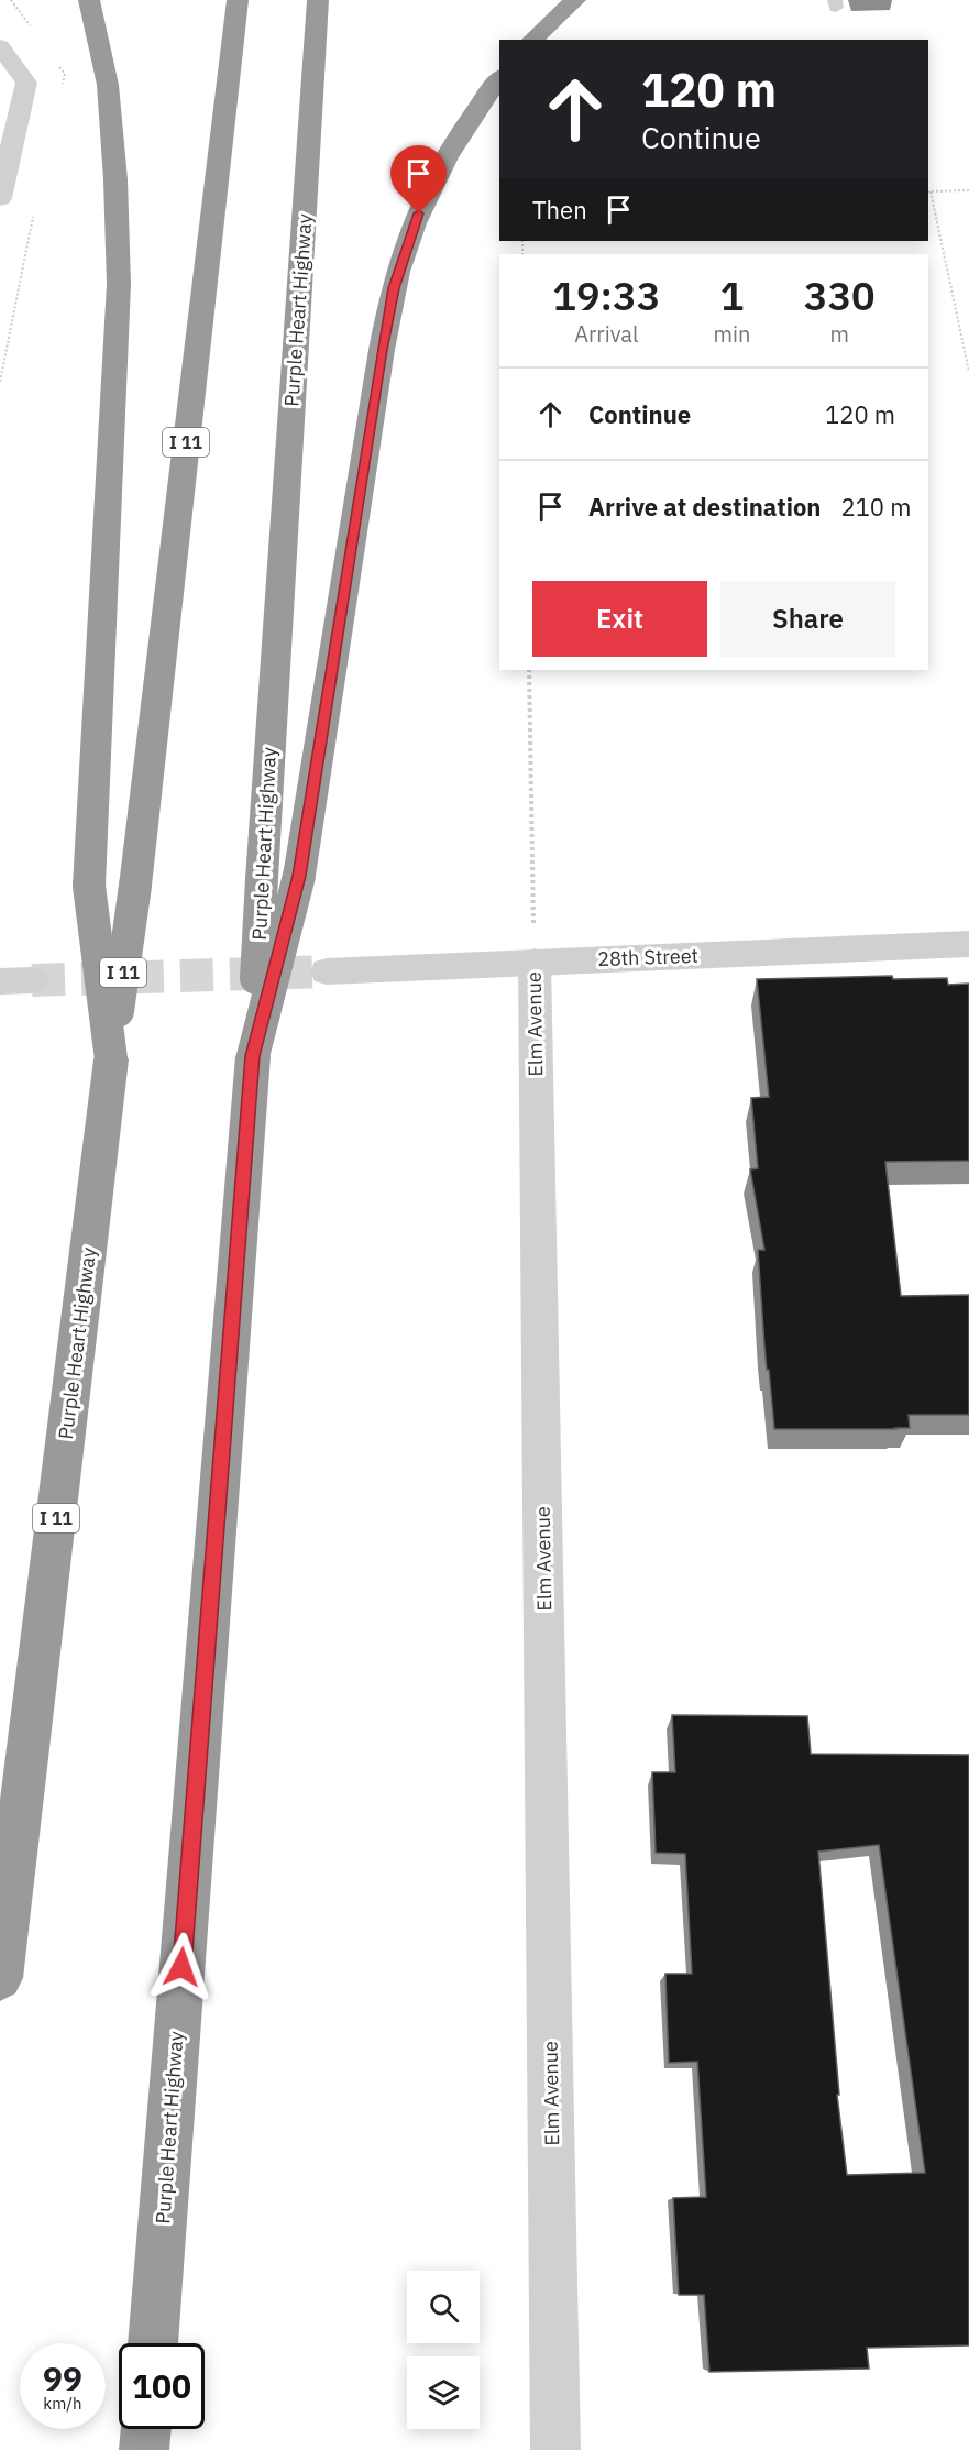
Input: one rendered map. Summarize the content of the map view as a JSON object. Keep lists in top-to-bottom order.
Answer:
{
  "streets": {
    "highway": ["Purple Heart Highway", "I 11"],
    "street": ["28th Street", "Elm Avenue"]
  },
  "crossings": [
    ["28th Street", "Elm Avenue"]
  ],
  "page": {
    "turn": ["120 m", "Continue"],
    "then": "Then",
    "eta": [
      "19:33",
      "Arrival",
      "1",
      "min",
      "330",
      "m"
    ],
    "list": [
      {
        "name": "Continue",
        "value": "120 m"
      },
      {
        "name": "Arrive at destination",
        "value": "210 m"
      }
    ],
    "buttons": ["Exit", "Share"],
    "speed": "99 km/h",
    "limit": "100"
  }
}
